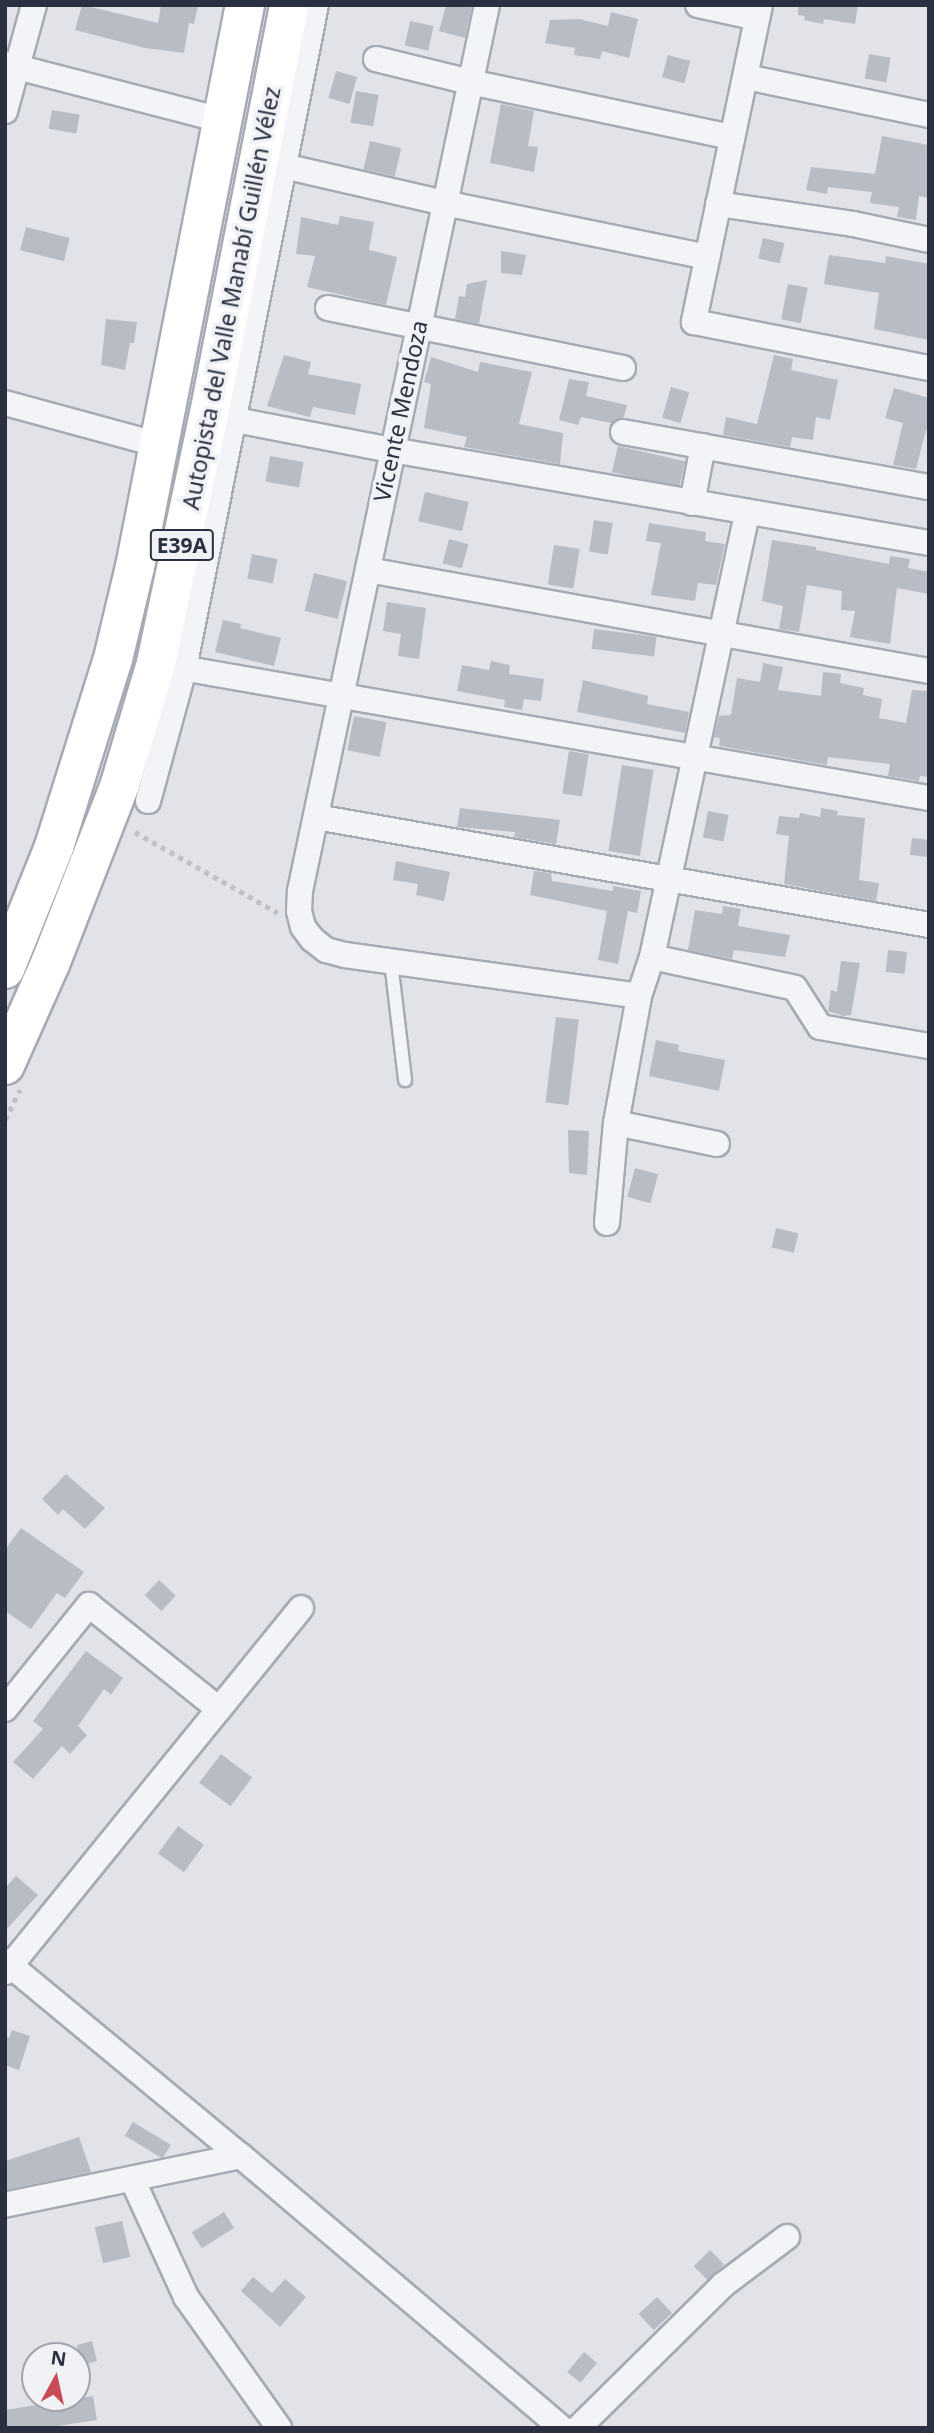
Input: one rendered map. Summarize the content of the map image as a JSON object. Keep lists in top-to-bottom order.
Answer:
{
  "streets": {
    "main road": ["Autopista del Valle Manabí Guillén Vélez", "E39A"],
    "street": ["Vicente Mendoza"]
  },
  "north": "top"
}
